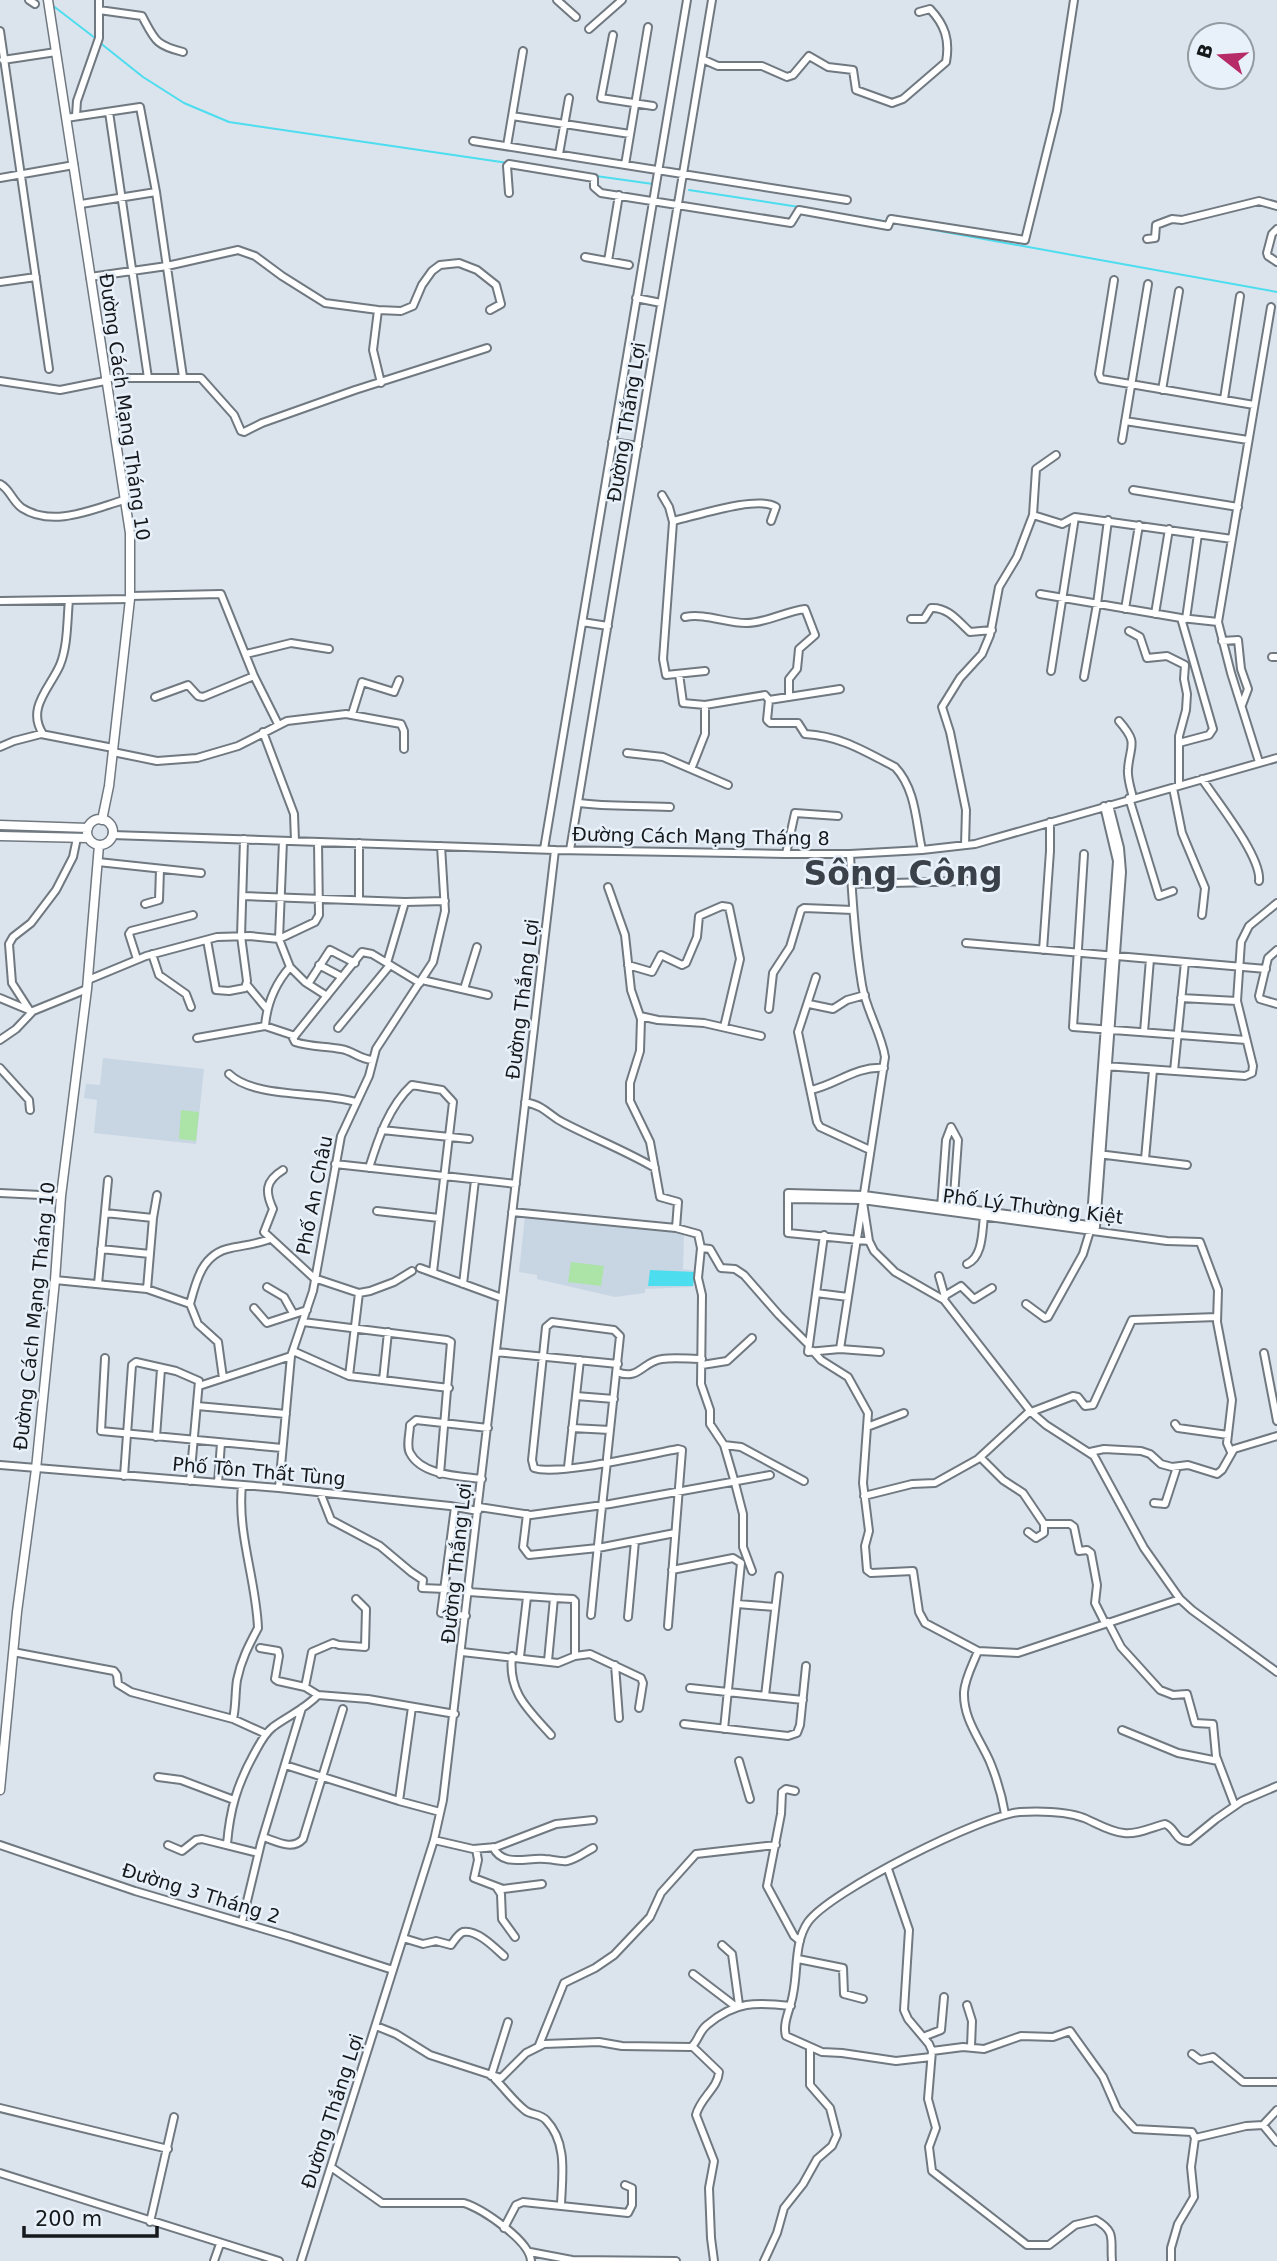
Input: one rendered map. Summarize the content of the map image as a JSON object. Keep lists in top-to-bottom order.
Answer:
{
  "streets": {
    "main road": ["Đường Cách Mạng Tháng 10"],
    "street": [
      "Đường Thắng Lợi",
      "Đường Cách Mạng Tháng 8",
      "Phố An Châu",
      "Phố Lý Thường Kiệt",
      "Phố Tôn Thất Tùng",
      "Đường 3 Tháng 2"
    ]
  },
  "crossings": [
    ["Đường Cách Mạng Tháng 10", "Đường Cách Mạng Tháng 8"],
    ["Đường Cách Mạng Tháng 10", "Phố Tôn Thất Tùng"],
    ["Đường Thắng Lợi", "Đường Cách Mạng Tháng 8"],
    ["Đường Thắng Lợi", "Phố Tôn Thất Tùng"],
    ["Đường Thắng Lợi", "Đường 3 Tháng 2"],
    ["Đường Cách Mạng Tháng 8", "Phố An Châu"],
    ["Phố An Châu", "Phố Tôn Thất Tùng"]
  ],
  "districts": ["Sông Công"],
  "scale_bar": "200 m",
  "north": "left"
}
